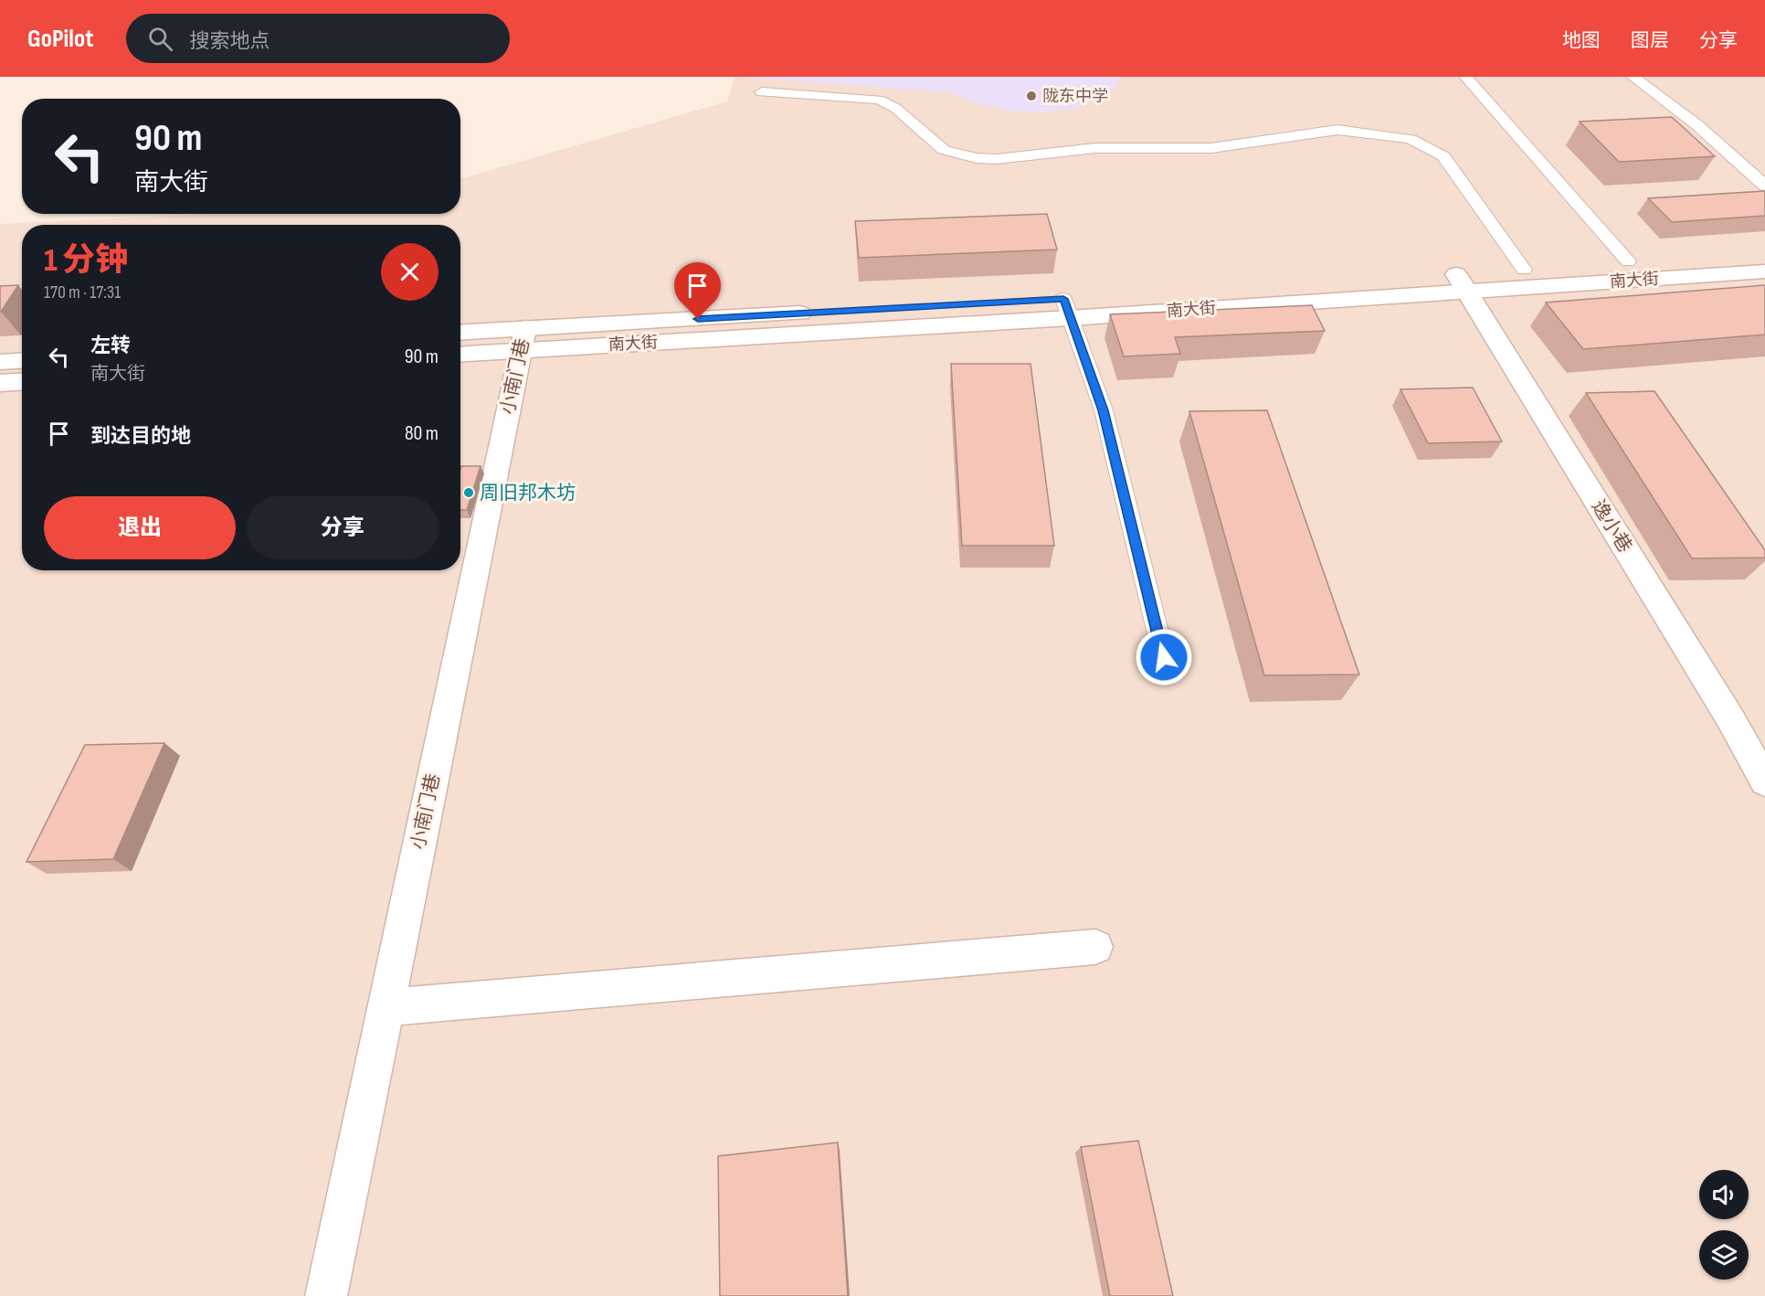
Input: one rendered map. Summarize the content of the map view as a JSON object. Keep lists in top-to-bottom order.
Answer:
{
  "streets": {
    "main road": ["南大街", "小南门巷", "逸小巷"]
  },
  "crossings": [
    ["南大街", "小南门巷"],
    ["南大街", "逸小巷"]
  ],
  "places": ["陇东中学", "周旧邦木坊"],
  "page": {
    "header": "GoPilot",
    "search": "搜索地点",
    "nav": ["地图", "图层", "分享"],
    "turn": ["90 m", "南大街"],
    "heading": ["1 分钟", "170 m · 17:31"],
    "list": [
      {
        "name": "左转",
        "note": "南大街",
        "value": "90 m"
      },
      {
        "name": "到达目的地",
        "value": "80 m"
      }
    ],
    "buttons": ["退出", "分享"]
  }
}
